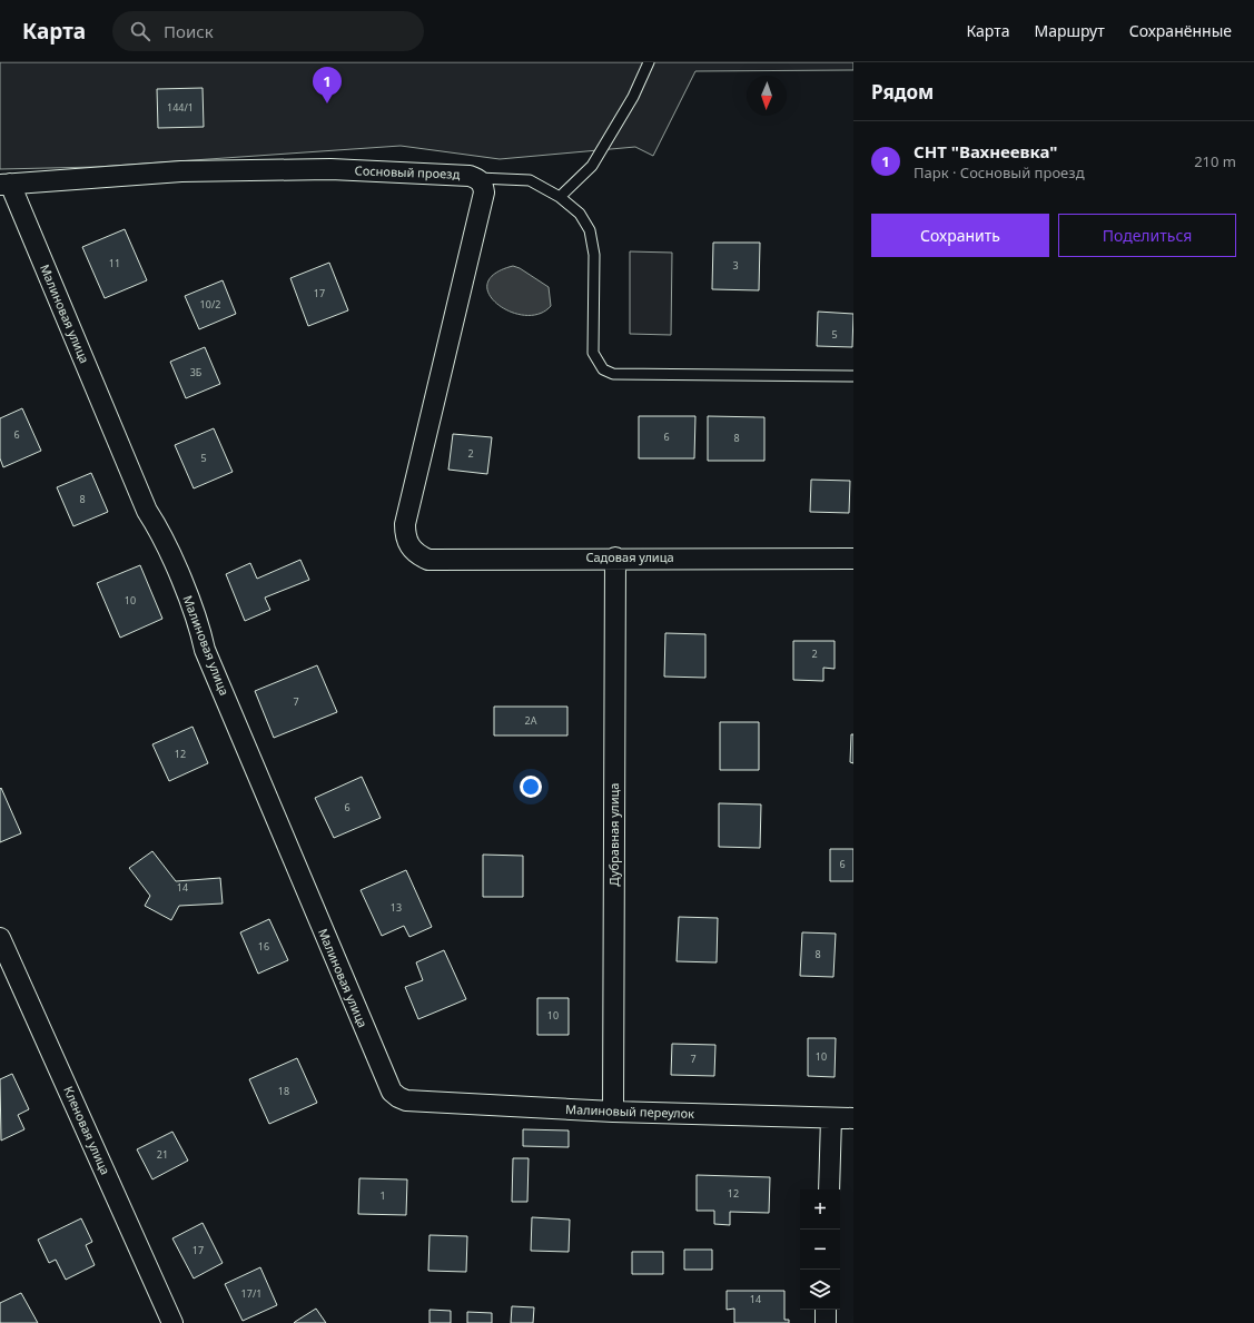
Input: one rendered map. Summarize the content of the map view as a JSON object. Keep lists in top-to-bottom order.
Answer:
{
  "streets": {
    "street": [
      "Сосновый проезд",
      "Малиновая улица",
      "Садовая улица",
      "Дубравная улица",
      "Малиновый переулок",
      "Кленовая улица"
    ]
  },
  "crossings": [
    ["Сосновый проезд", "Малиновая улица"],
    ["Сосновый проезд", "Садовая улица"],
    ["Малиновая улица", "Малиновый переулок"],
    ["Садовая улица", "Дубравная улица"],
    ["Дубравная улица", "Малиновый переулок"]
  ],
  "house_numbers": [
    "144/1",
    "11",
    "3",
    "17",
    "10/2",
    "5",
    "3Б",
    "6",
    "6",
    "8",
    "2",
    "5",
    "8",
    "10",
    "2",
    "7",
    "2А",
    "12",
    "6",
    "6",
    "14",
    "13",
    "16",
    "8",
    "10",
    "10",
    "7",
    "18",
    "21",
    "12",
    "1",
    "17",
    "17/1",
    "14"
  ],
  "north": "bottom",
  "page": {
    "header": "Карта",
    "search": "Поиск",
    "nav": ["Карта", "Маршрут", "Сохранённые"],
    "heading": "Рядом",
    "pins": "1",
    "list": [
      {
        "mark": "1",
        "name": "СНТ \"Вахнеевка\"",
        "note": "Парк · Сосновый проезд",
        "value": "210 m"
      }
    ],
    "buttons": ["Сохранить", "Поделиться"],
    "map_buttons": ["+", "−"]
  }
}
